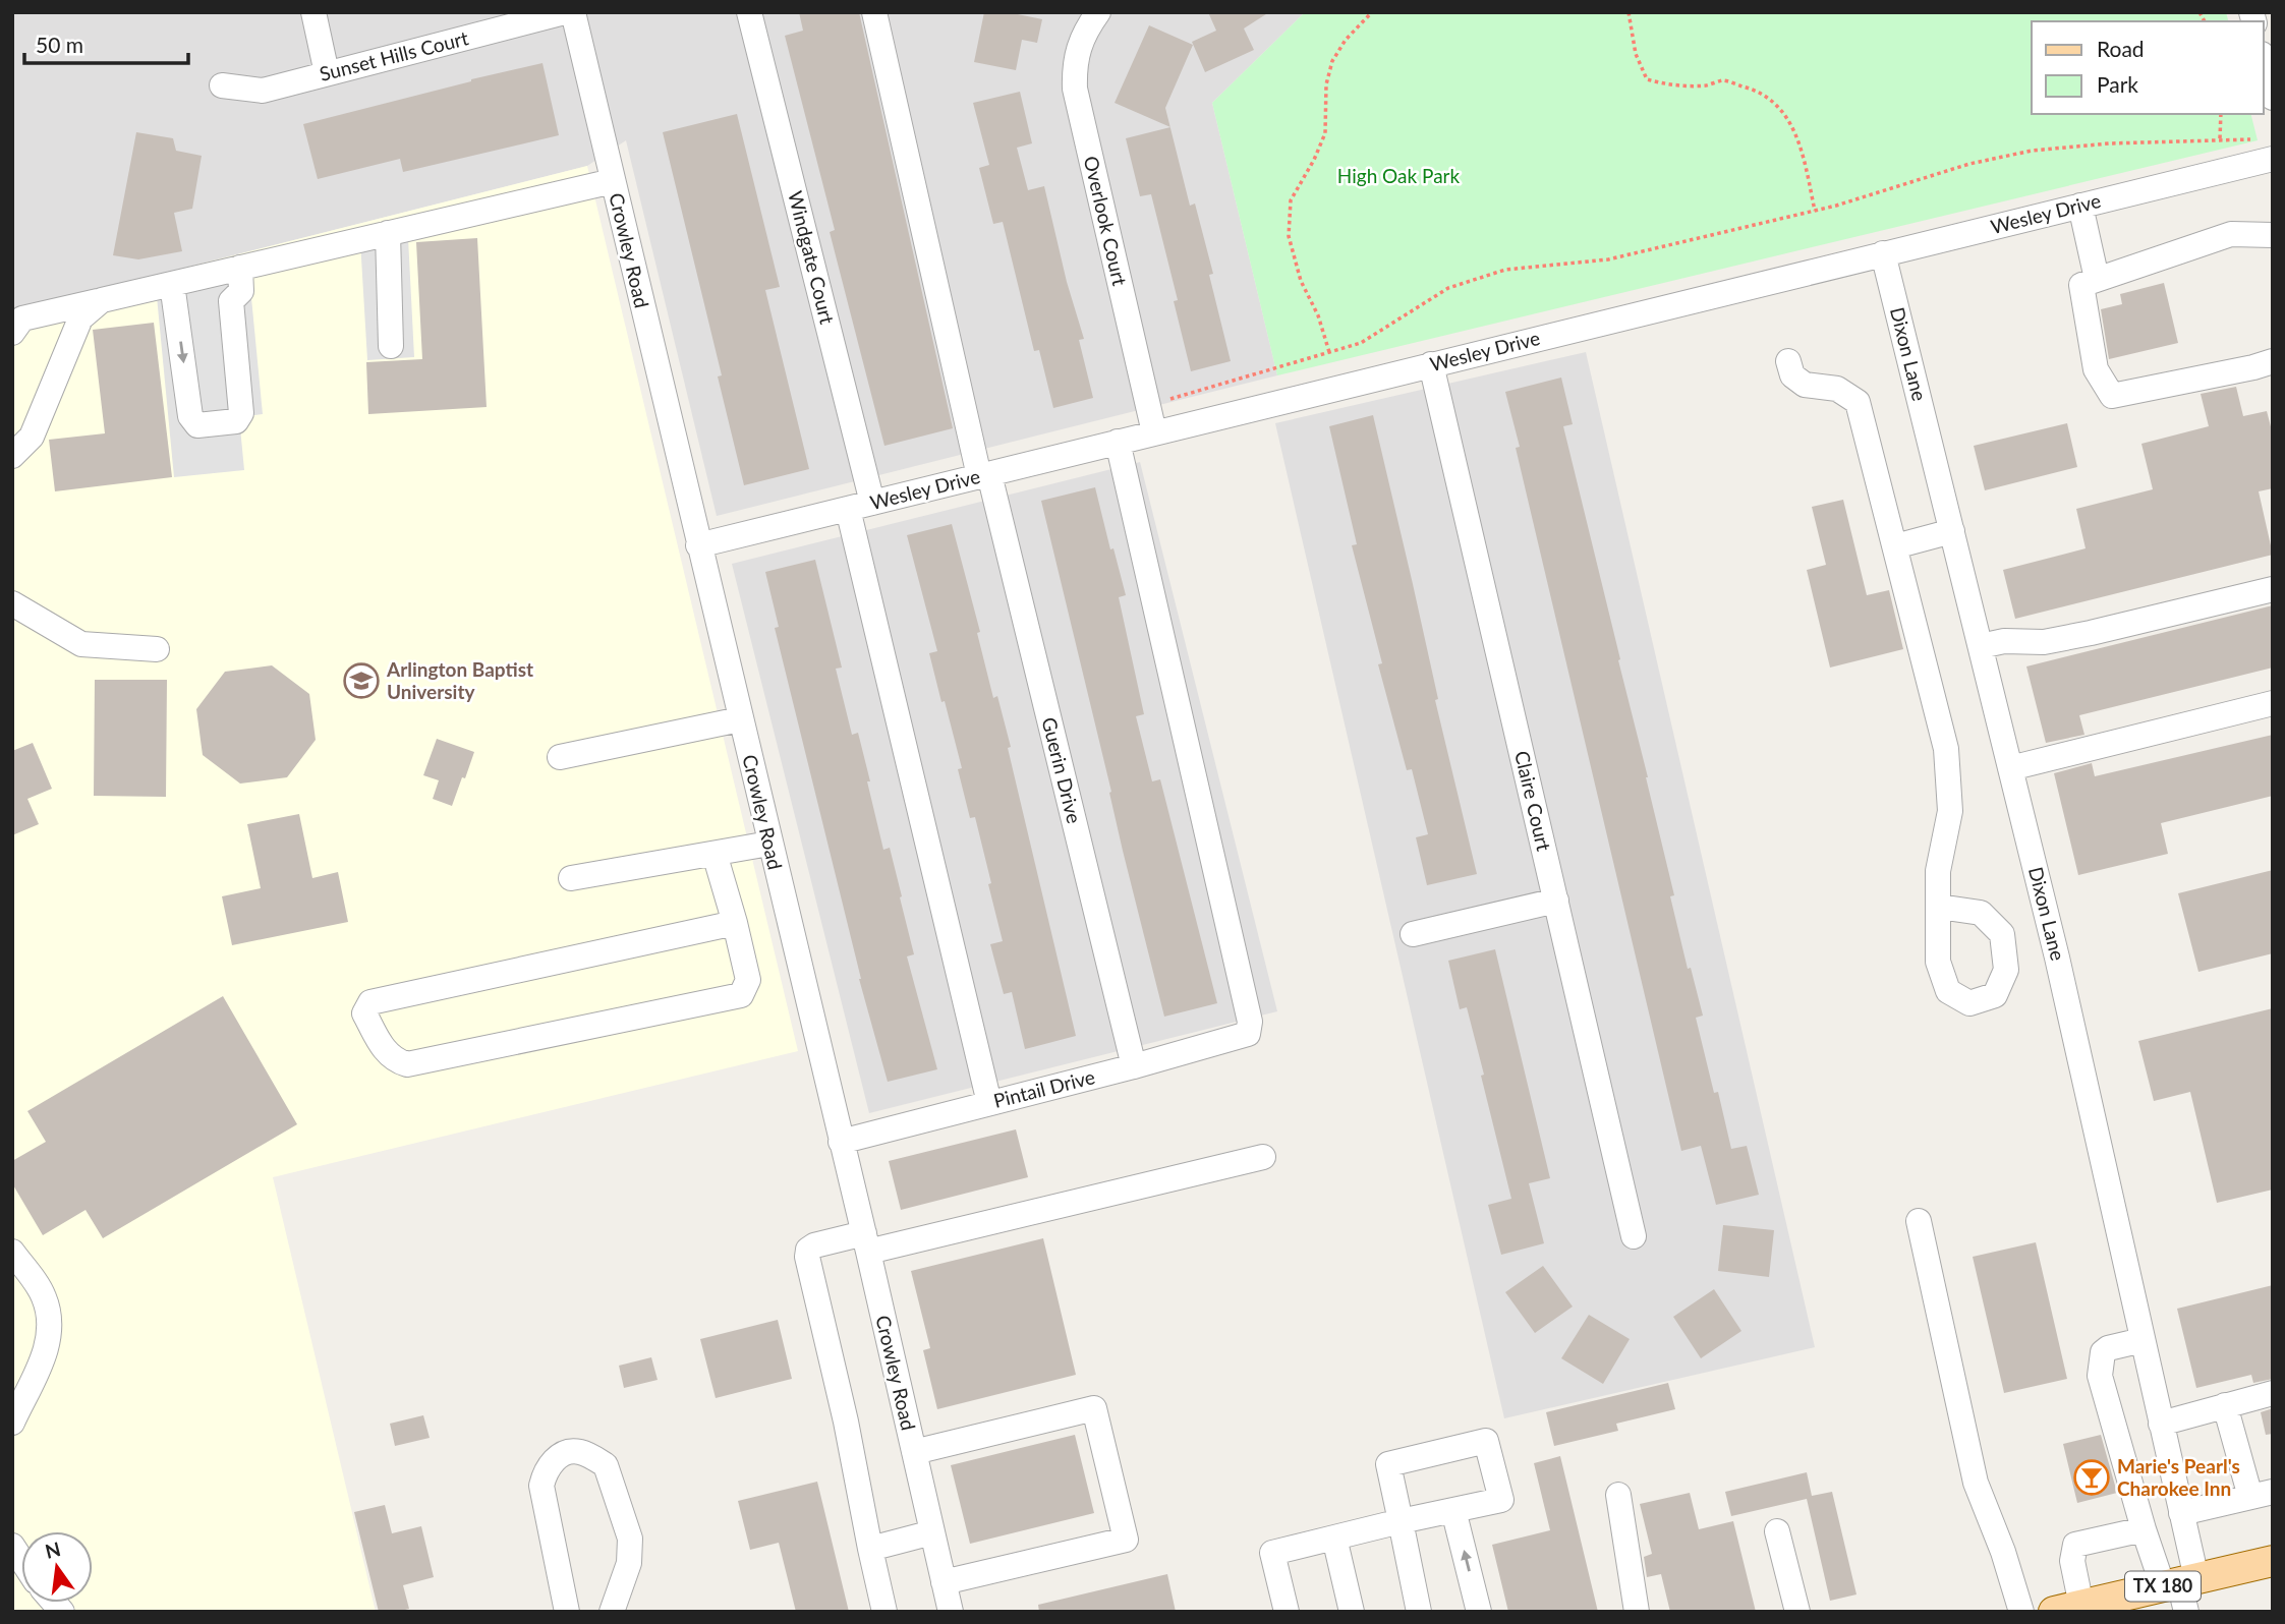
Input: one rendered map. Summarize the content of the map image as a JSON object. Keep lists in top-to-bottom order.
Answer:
{
  "streets": {
    "main road": ["TX 180"],
    "street": [
      "Sunset Hills Court",
      "Wesley Drive",
      "Overlook Court",
      "Crowley Road",
      "Windgate Court",
      "Dixon Lane",
      "Guerin Drive",
      "Claire Court",
      "Pintail Drive"
    ]
  },
  "crossings": [
    ["Wesley Drive", "Overlook Court"],
    ["Wesley Drive", "Crowley Road"],
    ["Wesley Drive", "Windgate Court"],
    ["Wesley Drive", "Dixon Lane"],
    ["Wesley Drive", "Guerin Drive"],
    ["Wesley Drive", "Claire Court"],
    ["Wesley Drive", "Pintail Drive"],
    ["Crowley Road", "Pintail Drive"],
    ["Windgate Court", "Pintail Drive"],
    ["Dixon Lane", "TX 180"],
    ["Guerin Drive", "Pintail Drive"]
  ],
  "parks": ["High Oak Park"],
  "places": {
    "school or university": ["Arlington Baptist University"],
    "bar": ["Marie's Pearl's Charokee Inn"]
  },
  "legend": ["Road", "Park"],
  "scale_bar": "50 m",
  "north": "top"
}
